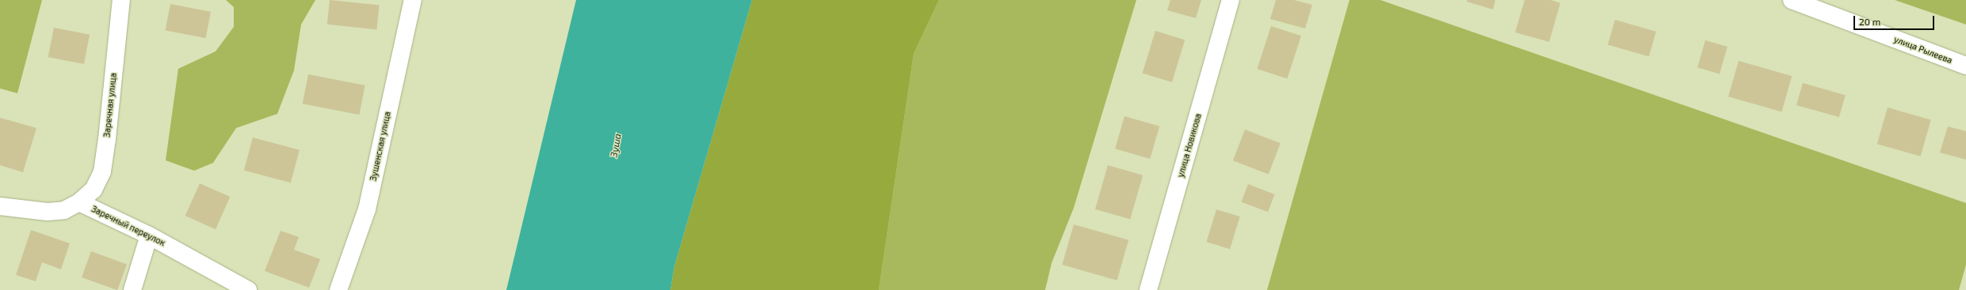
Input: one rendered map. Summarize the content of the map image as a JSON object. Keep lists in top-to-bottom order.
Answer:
{
  "streets": {
    "street": [
      "улица Рылеева",
      "Заречная улица",
      "улица Новикова",
      "Зушенская улица",
      "Заречный переулок"
    ]
  },
  "crossings": [
    ["Заречная улица", "Заречный переулок"]
  ],
  "water": ["Зуша"],
  "scale_bar": "20 m"
}
